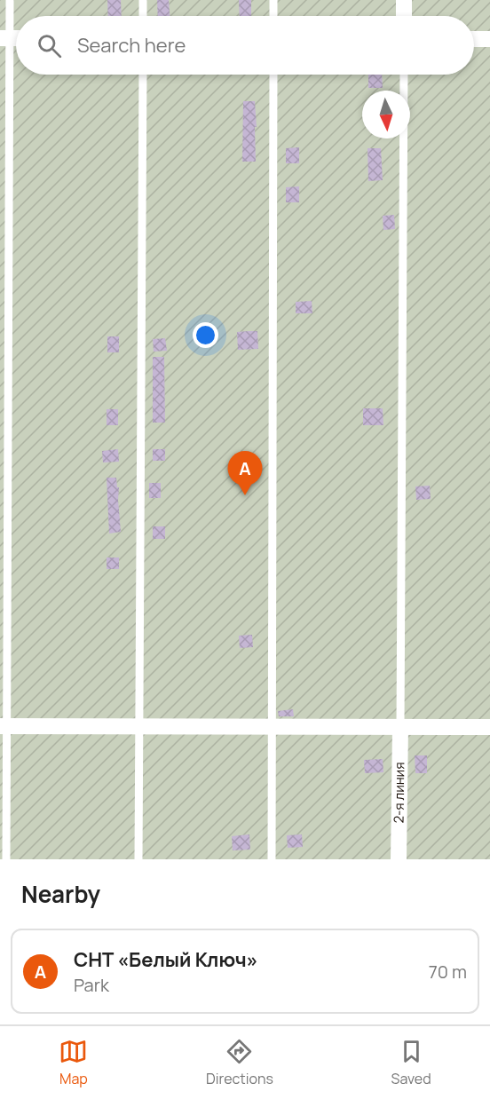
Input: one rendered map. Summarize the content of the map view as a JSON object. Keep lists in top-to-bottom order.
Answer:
{
  "streets": {
    "street": ["2-я линия"]
  },
  "north": "bottom",
  "page": {
    "search": "Search here",
    "pins": "A",
    "heading": "Nearby",
    "list": [
      {
        "mark": "A",
        "name": "СНТ «Белый Ключ»",
        "note": "Park",
        "value": "70 m"
      }
    ],
    "nav": ["Map", "Directions", "Saved"]
  }
}
